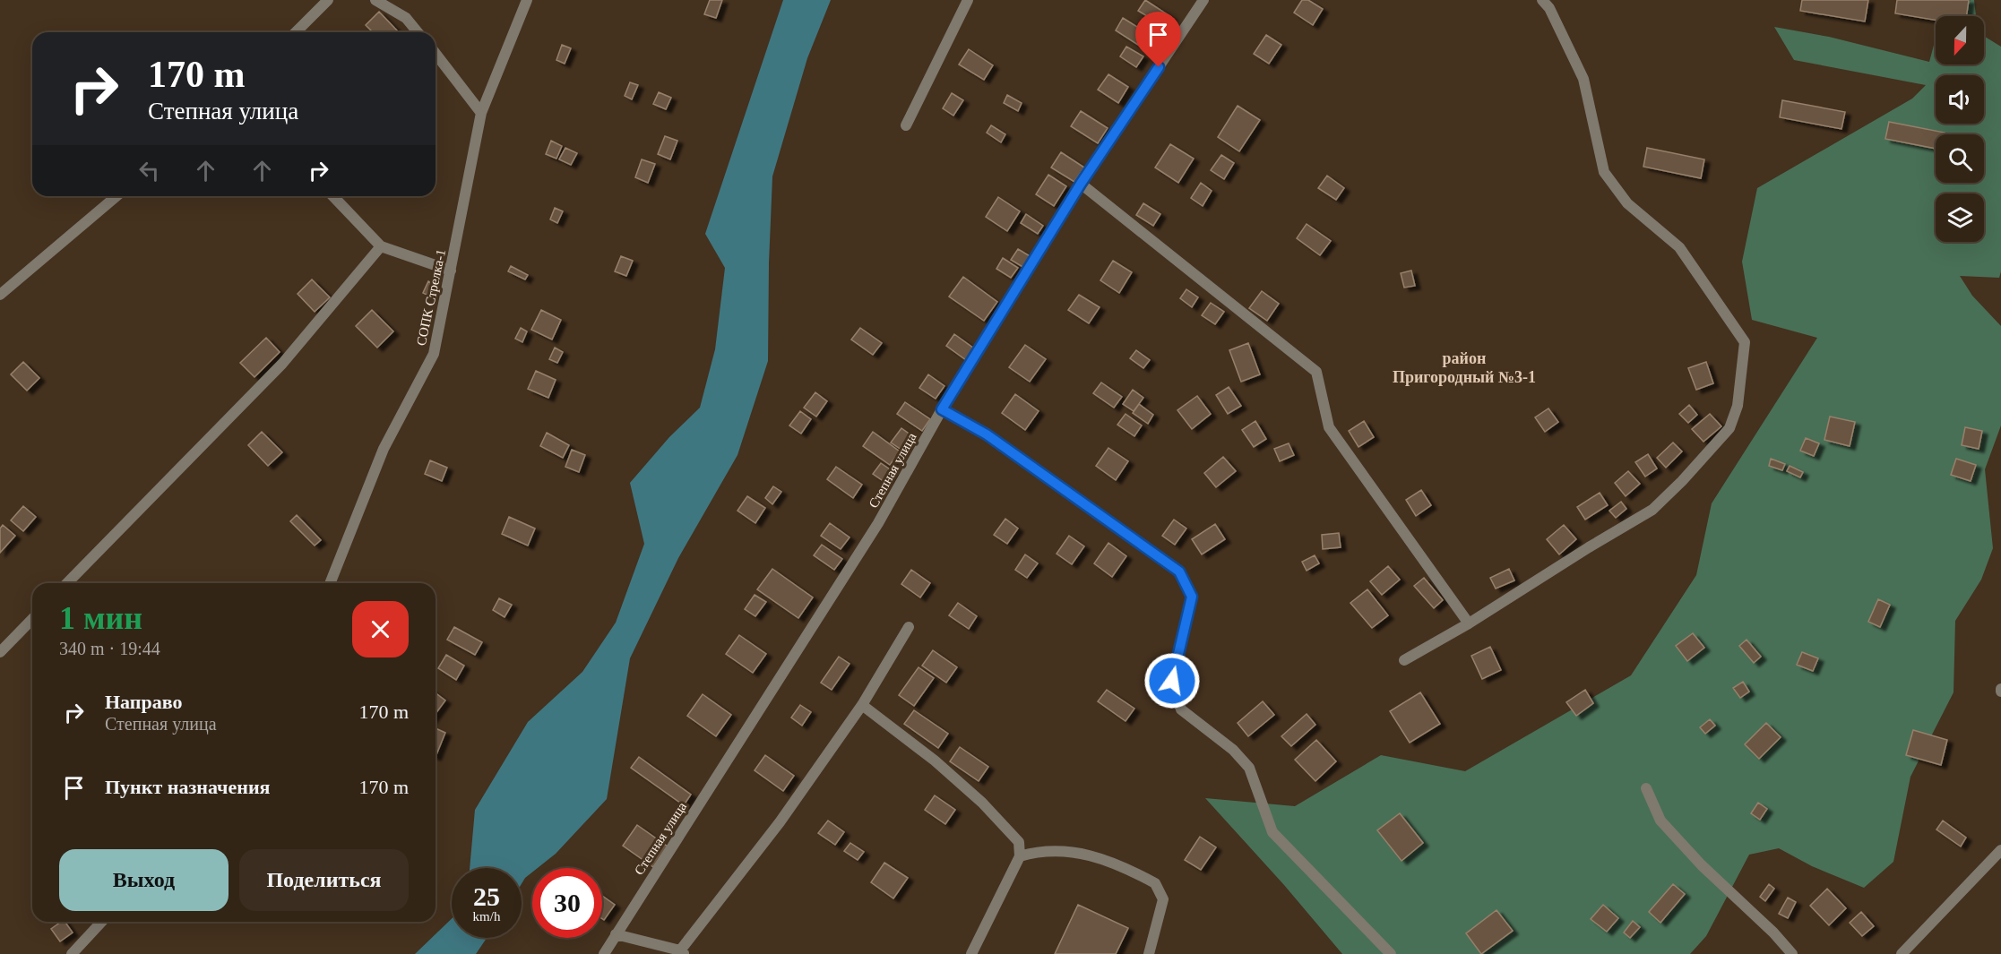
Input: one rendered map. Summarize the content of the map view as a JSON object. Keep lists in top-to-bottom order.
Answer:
{
  "streets": {
    "street": ["СОПК Стрелка-1", "Степная улица"]
  },
  "districts": ["район Пригородный №3-1"],
  "north": "bottom",
  "page": {
    "turn": ["170 m", "Степная улица"],
    "heading": ["1 мин", "340 m · 19:44"],
    "list": [
      {
        "name": "Направо",
        "note": "Степная улица",
        "value": "170 m"
      },
      {
        "name": "Пункт назначения",
        "value": "170 m"
      }
    ],
    "buttons": ["Выход", "Поделиться"],
    "speed": "25 km/h",
    "limit": "30"
  }
}
